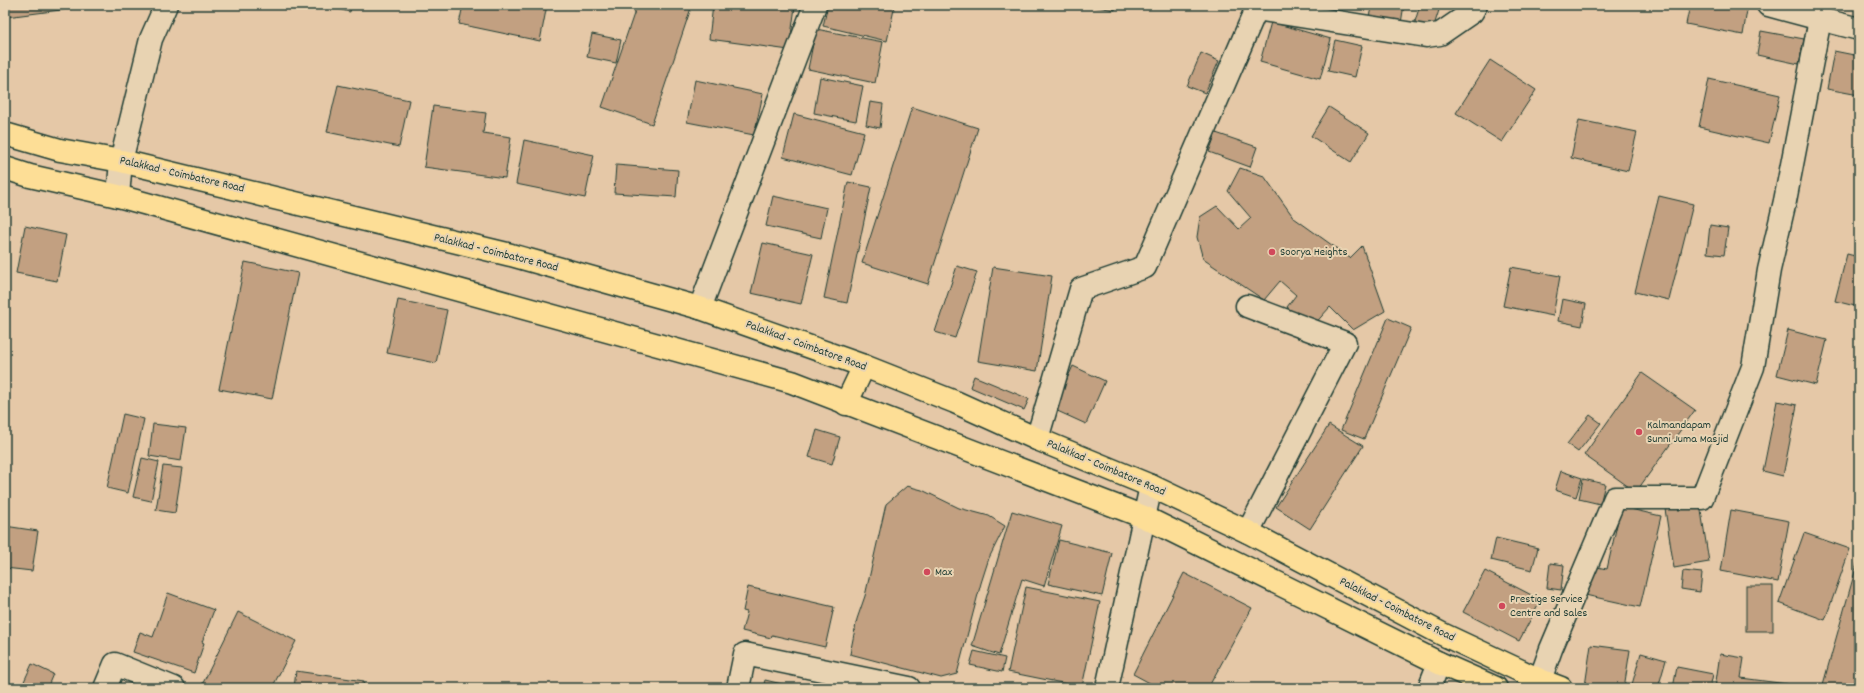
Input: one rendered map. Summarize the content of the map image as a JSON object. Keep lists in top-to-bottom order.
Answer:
{
  "streets": {
    "main road": ["Palakkad - Coimbatore Road"]
  },
  "places": [
    "Soorya Heights",
    "Kalmandapam Sunni Juma Masjid",
    "Max",
    "Prestige Service Centre and Sales"
  ]
}
